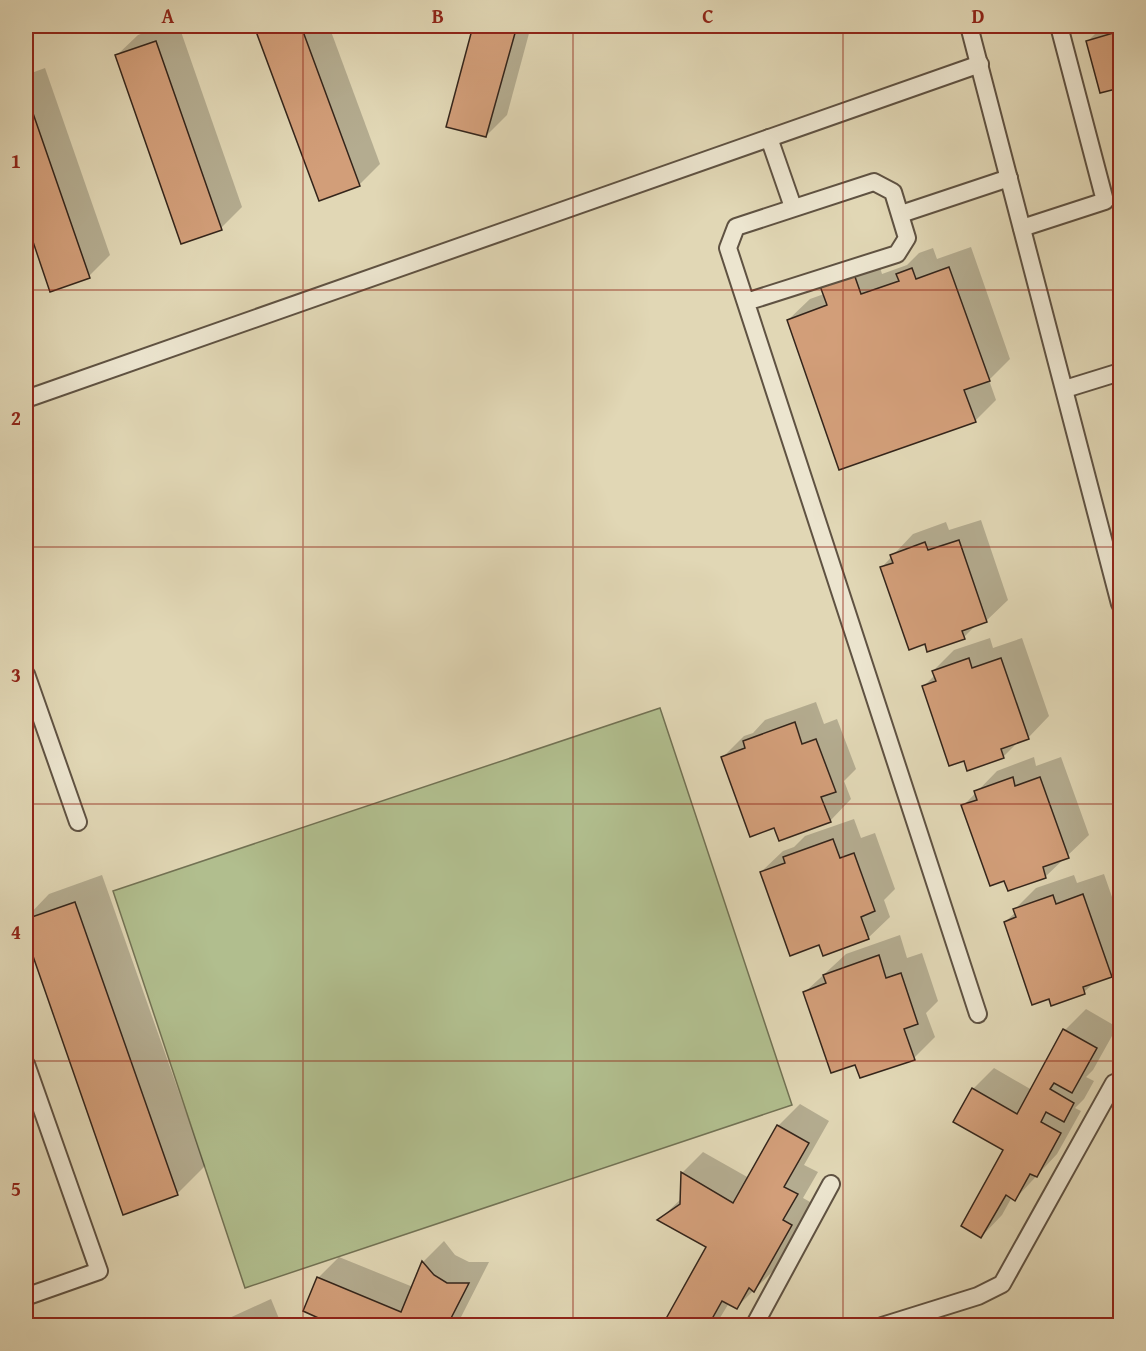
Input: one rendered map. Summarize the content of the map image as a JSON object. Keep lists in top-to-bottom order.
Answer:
{
  "grid": {
    "columns": [
      "A",
      "B",
      "C",
      "D"
    ],
    "rows": [
      "1",
      "2",
      "3",
      "4",
      "5"
    ]
  }
}
